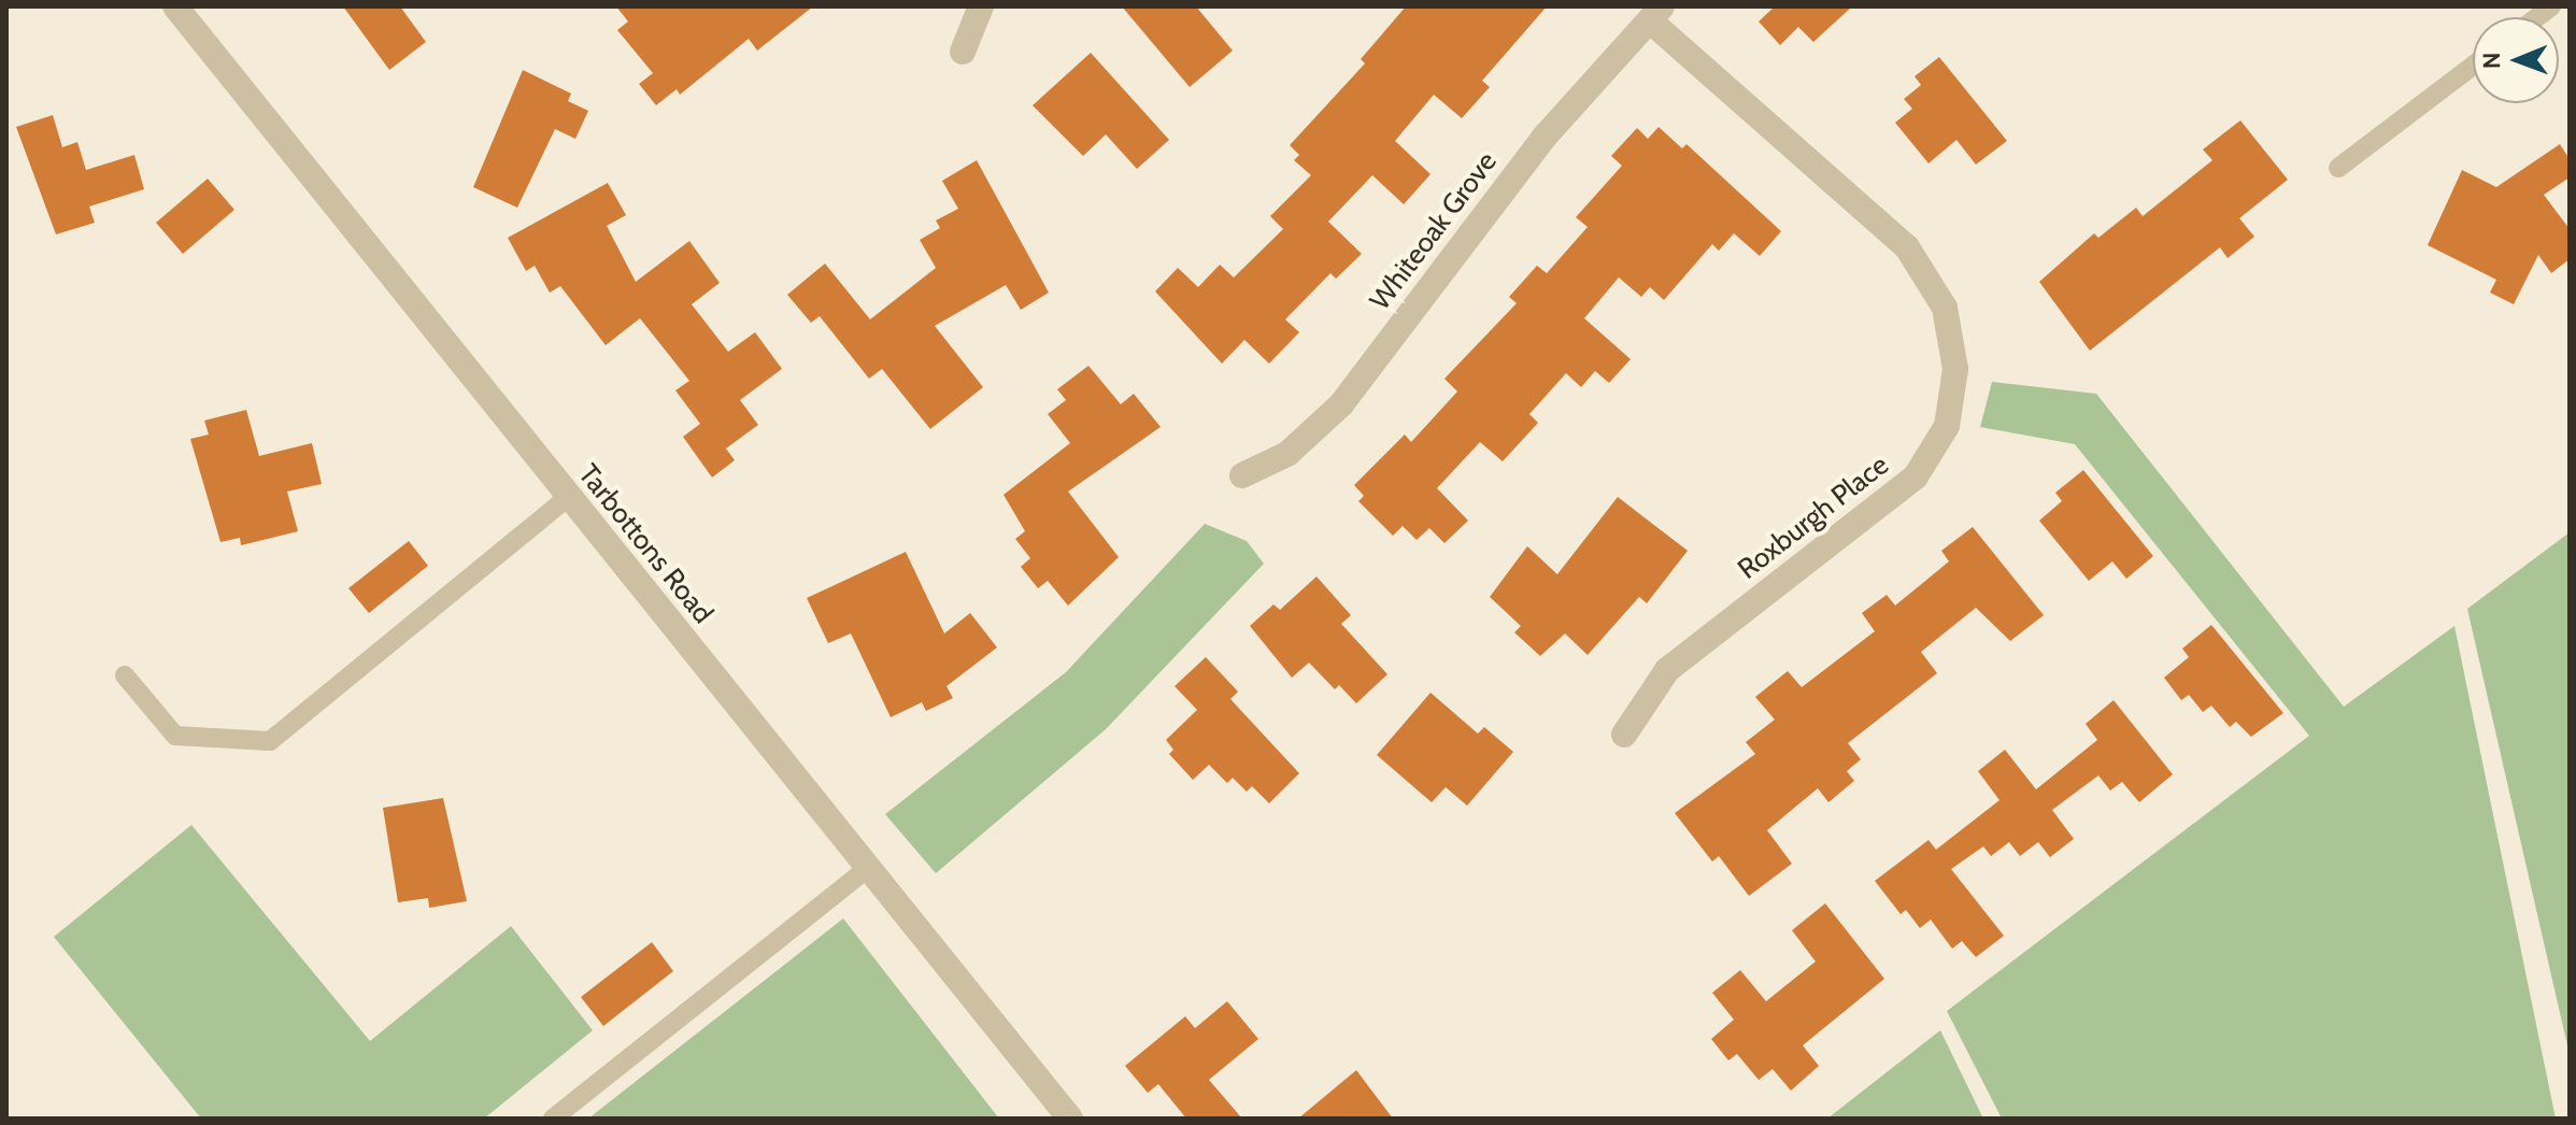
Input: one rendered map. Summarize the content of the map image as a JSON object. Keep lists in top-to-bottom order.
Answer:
{
  "streets": {
    "street": ["Whiteoak Grove", "Roxburgh Place", "Tarbottons Road"]
  },
  "crossings": [
    ["Whiteoak Grove", "Roxburgh Place"]
  ],
  "north": "left"
}
